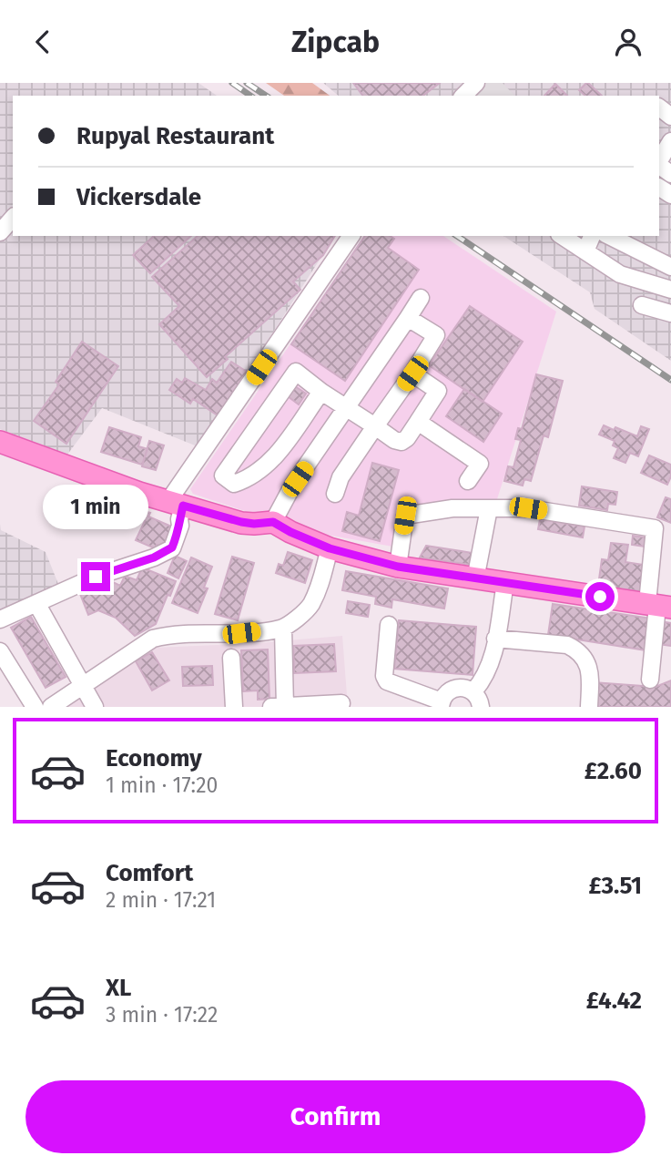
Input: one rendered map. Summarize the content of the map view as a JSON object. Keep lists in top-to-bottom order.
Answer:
{
  "page": {
    "header": "Zipcab",
    "banner": ["Rupyal Restaurant", "Vickersdale"],
    "bubble": "1 min",
    "list": [
      {
        "name": "Economy",
        "note": "1 min · 17:20",
        "value": "£2.60"
      },
      {
        "name": "Comfort",
        "note": "2 min · 17:21",
        "value": "£3.51"
      },
      {
        "name": "XL",
        "note": "3 min · 17:22",
        "value": "£4.42"
      }
    ],
    "buttons": "Confirm"
  }
}
